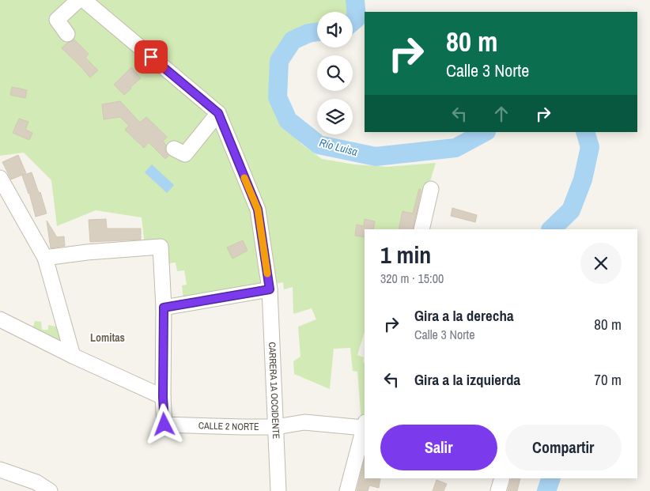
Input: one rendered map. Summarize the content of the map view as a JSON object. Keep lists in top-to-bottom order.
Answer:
{
  "streets": {
    "street": ["CARRERA 1A OCCIDENTE", "CALLE 2 NORTE"]
  },
  "crossings": [
    ["CARRERA 1A OCCIDENTE", "CALLE 2 NORTE"]
  ],
  "districts": ["Lomitas"],
  "water": ["Río Luisa"],
  "page": {
    "turn": ["80 m", "Calle 3 Norte"],
    "heading": ["1 min", "320 m · 15:00"],
    "list": [
      {
        "name": "Gira a la derecha",
        "note": "Calle 3 Norte",
        "value": "80 m"
      },
      {
        "name": "Gira a la izquierda",
        "value": "70 m"
      }
    ],
    "buttons": ["Salir", "Compartir"]
  }
}
